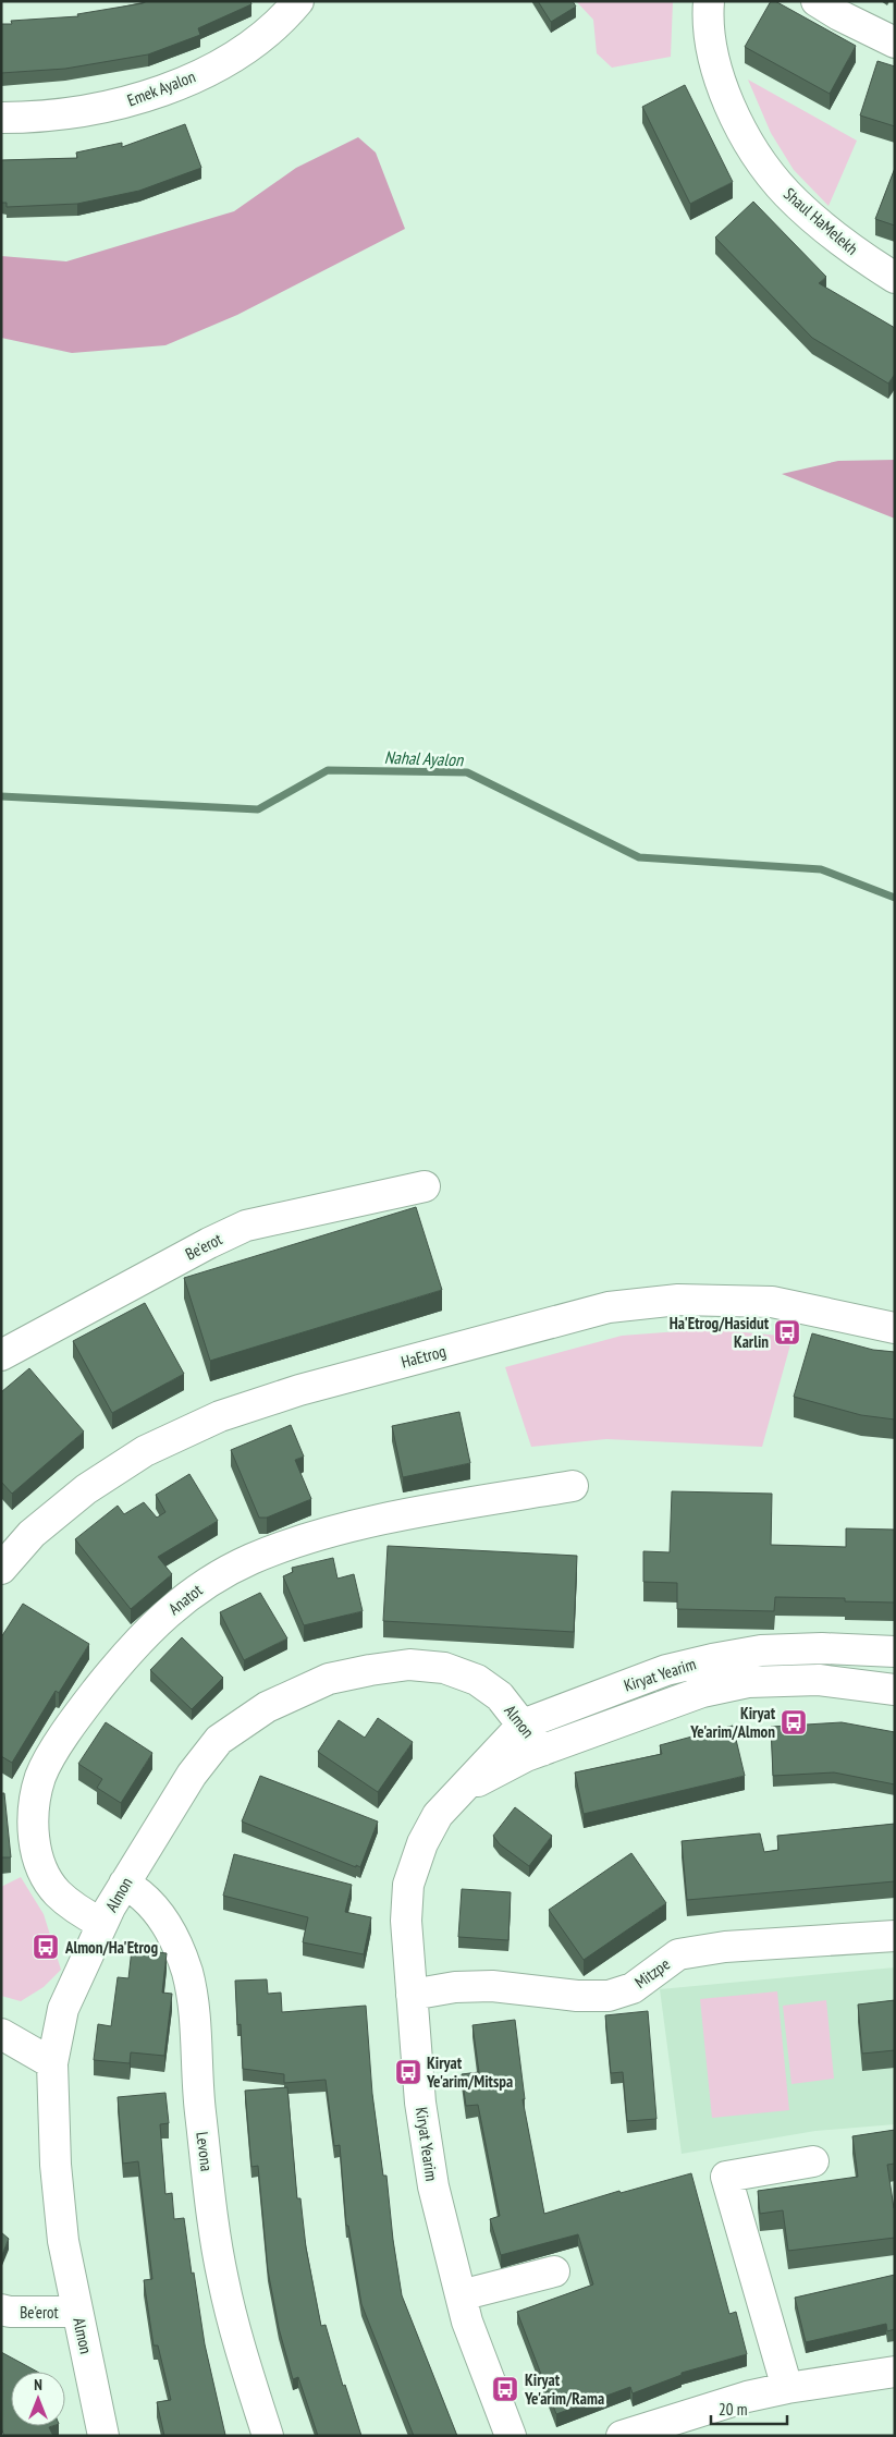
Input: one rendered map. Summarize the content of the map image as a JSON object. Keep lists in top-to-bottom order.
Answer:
{
  "streets": {
    "street": [
      "Emek Ayalon",
      "Shaul HaMelekh",
      "Be'erot",
      "HaEtrog",
      "Anatot",
      "Kiryat Yearim",
      "Almon",
      "Mitzpe",
      "Levona"
    ]
  },
  "crossings": [
    ["Be'erot", "Almon"],
    ["Anatot", "Almon"],
    ["Kiryat Yearim", "Almon"],
    ["Kiryat Yearim", "Mitzpe"],
    ["Almon", "Levona"]
  ],
  "water": ["Nahal Ayalon"],
  "places": {
    "bus stop": [
      "Ha'Etrog/Hasidut Karlin",
      "Kiryat Ye'arim/Almon",
      "Almon/Ha'Etrog",
      "Kiryat Ye'arim/Mitspa",
      "Kiryat Ye'arim/Rama"
    ]
  },
  "scale_bar": "20 m",
  "north": "top"
}
